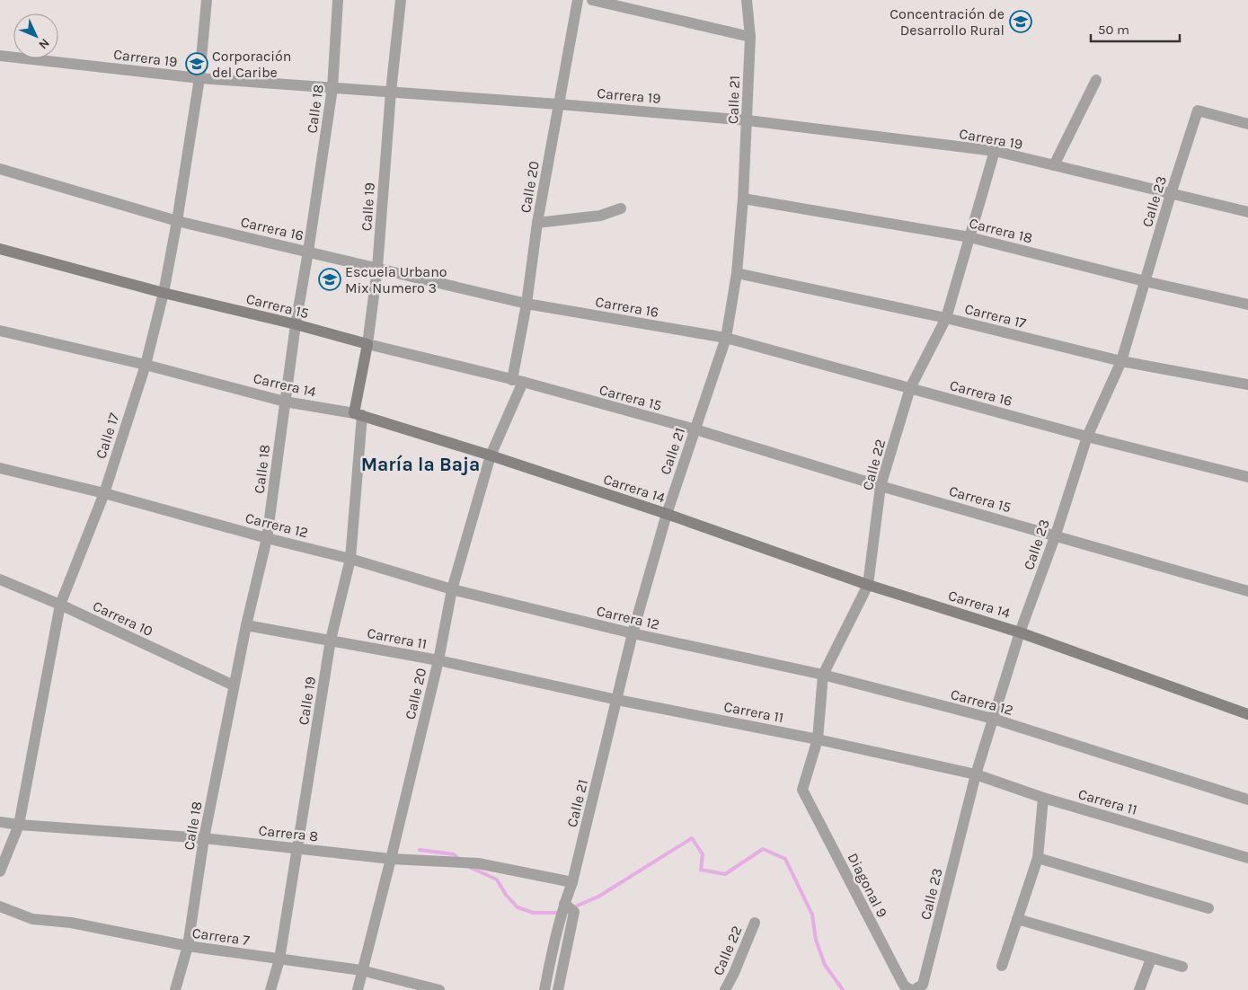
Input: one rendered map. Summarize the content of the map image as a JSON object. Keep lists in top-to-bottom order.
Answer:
{
  "streets": {
    "street": [
      "Carrera 19",
      "Calle 21",
      "Calle 18",
      "Calle 20",
      "Calle 23",
      "Calle 19",
      "Carrera 16",
      "Carrera 18",
      "Carrera 15",
      "Carrera 17",
      "Carrera 14",
      "Calle 17",
      "Calle 22",
      "Carrera 12",
      "Carrera 10",
      "Carrera 11",
      "Carrera 8",
      "Diagonal 9",
      "Carrera 7"
    ]
  },
  "crossings": [
    ["Carrera 19", "Calle 21"],
    ["Carrera 19", "Calle 18"],
    ["Carrera 19", "Calle 20"],
    ["Carrera 19", "Calle 23"],
    ["Carrera 19", "Calle 19"],
    ["Carrera 19", "Calle 17"],
    ["Carrera 19", "Calle 22"],
    ["Calle 21", "Carrera 16"],
    ["Calle 21", "Carrera 18"],
    ["Calle 21", "Carrera 15"],
    ["Calle 21", "Carrera 17"],
    ["Calle 21", "Carrera 14"],
    ["Calle 21", "Carrera 12"],
    ["Calle 21", "Carrera 11"],
    ["Calle 21", "Carrera 8"],
    ["Calle 18", "Carrera 16"],
    ["Calle 18", "Carrera 15"],
    ["Calle 18", "Carrera 14"],
    ["Calle 18", "Carrera 12"],
    ["Calle 18", "Carrera 10"],
    ["Calle 18", "Carrera 11"],
    ["Calle 18", "Carrera 8"],
    ["Calle 18", "Carrera 7"],
    ["Calle 20", "Carrera 16"],
    ["Calle 20", "Carrera 15"],
    ["Calle 20", "Carrera 14"],
    ["Calle 20", "Carrera 12"],
    ["Calle 20", "Carrera 11"],
    ["Calle 20", "Carrera 8"],
    ["Calle 20", "Carrera 7"],
    ["Calle 23", "Carrera 16"],
    ["Calle 23", "Carrera 18"],
    ["Calle 23", "Carrera 15"],
    ["Calle 23", "Carrera 17"],
    ["Calle 23", "Carrera 14"],
    ["Calle 23", "Carrera 12"],
    ["Calle 23", "Carrera 11"],
    ["Calle 23", "Diagonal 9"],
    ["Calle 19", "Carrera 16"],
    ["Calle 19", "Carrera 15"],
    ["Calle 19", "Carrera 14"],
    ["Calle 19", "Carrera 12"],
    ["Calle 19", "Carrera 11"],
    ["Calle 19", "Carrera 8"],
    ["Calle 19", "Carrera 7"],
    ["Carrera 16", "Calle 17"],
    ["Carrera 16", "Calle 22"],
    ["Carrera 18", "Calle 22"],
    ["Carrera 15", "Calle 17"],
    ["Carrera 15", "Calle 22"],
    ["Carrera 17", "Calle 22"],
    ["Carrera 14", "Calle 17"],
    ["Carrera 14", "Calle 22"],
    ["Calle 17", "Carrera 12"],
    ["Calle 17", "Carrera 10"],
    ["Calle 17", "Carrera 8"],
    ["Calle 22", "Carrera 12"],
    ["Calle 22", "Carrera 11"],
    ["Calle 22", "Diagonal 9"]
  ],
  "districts": ["María la Baja"],
  "places": {
    "school or university": ["Concentración de Desarrollo Rural", "Corporación del Caribe", "Escuela Urbano Mix Numero 3"]
  },
  "scale_bar": "50 m",
  "north": "bottom right"
}
